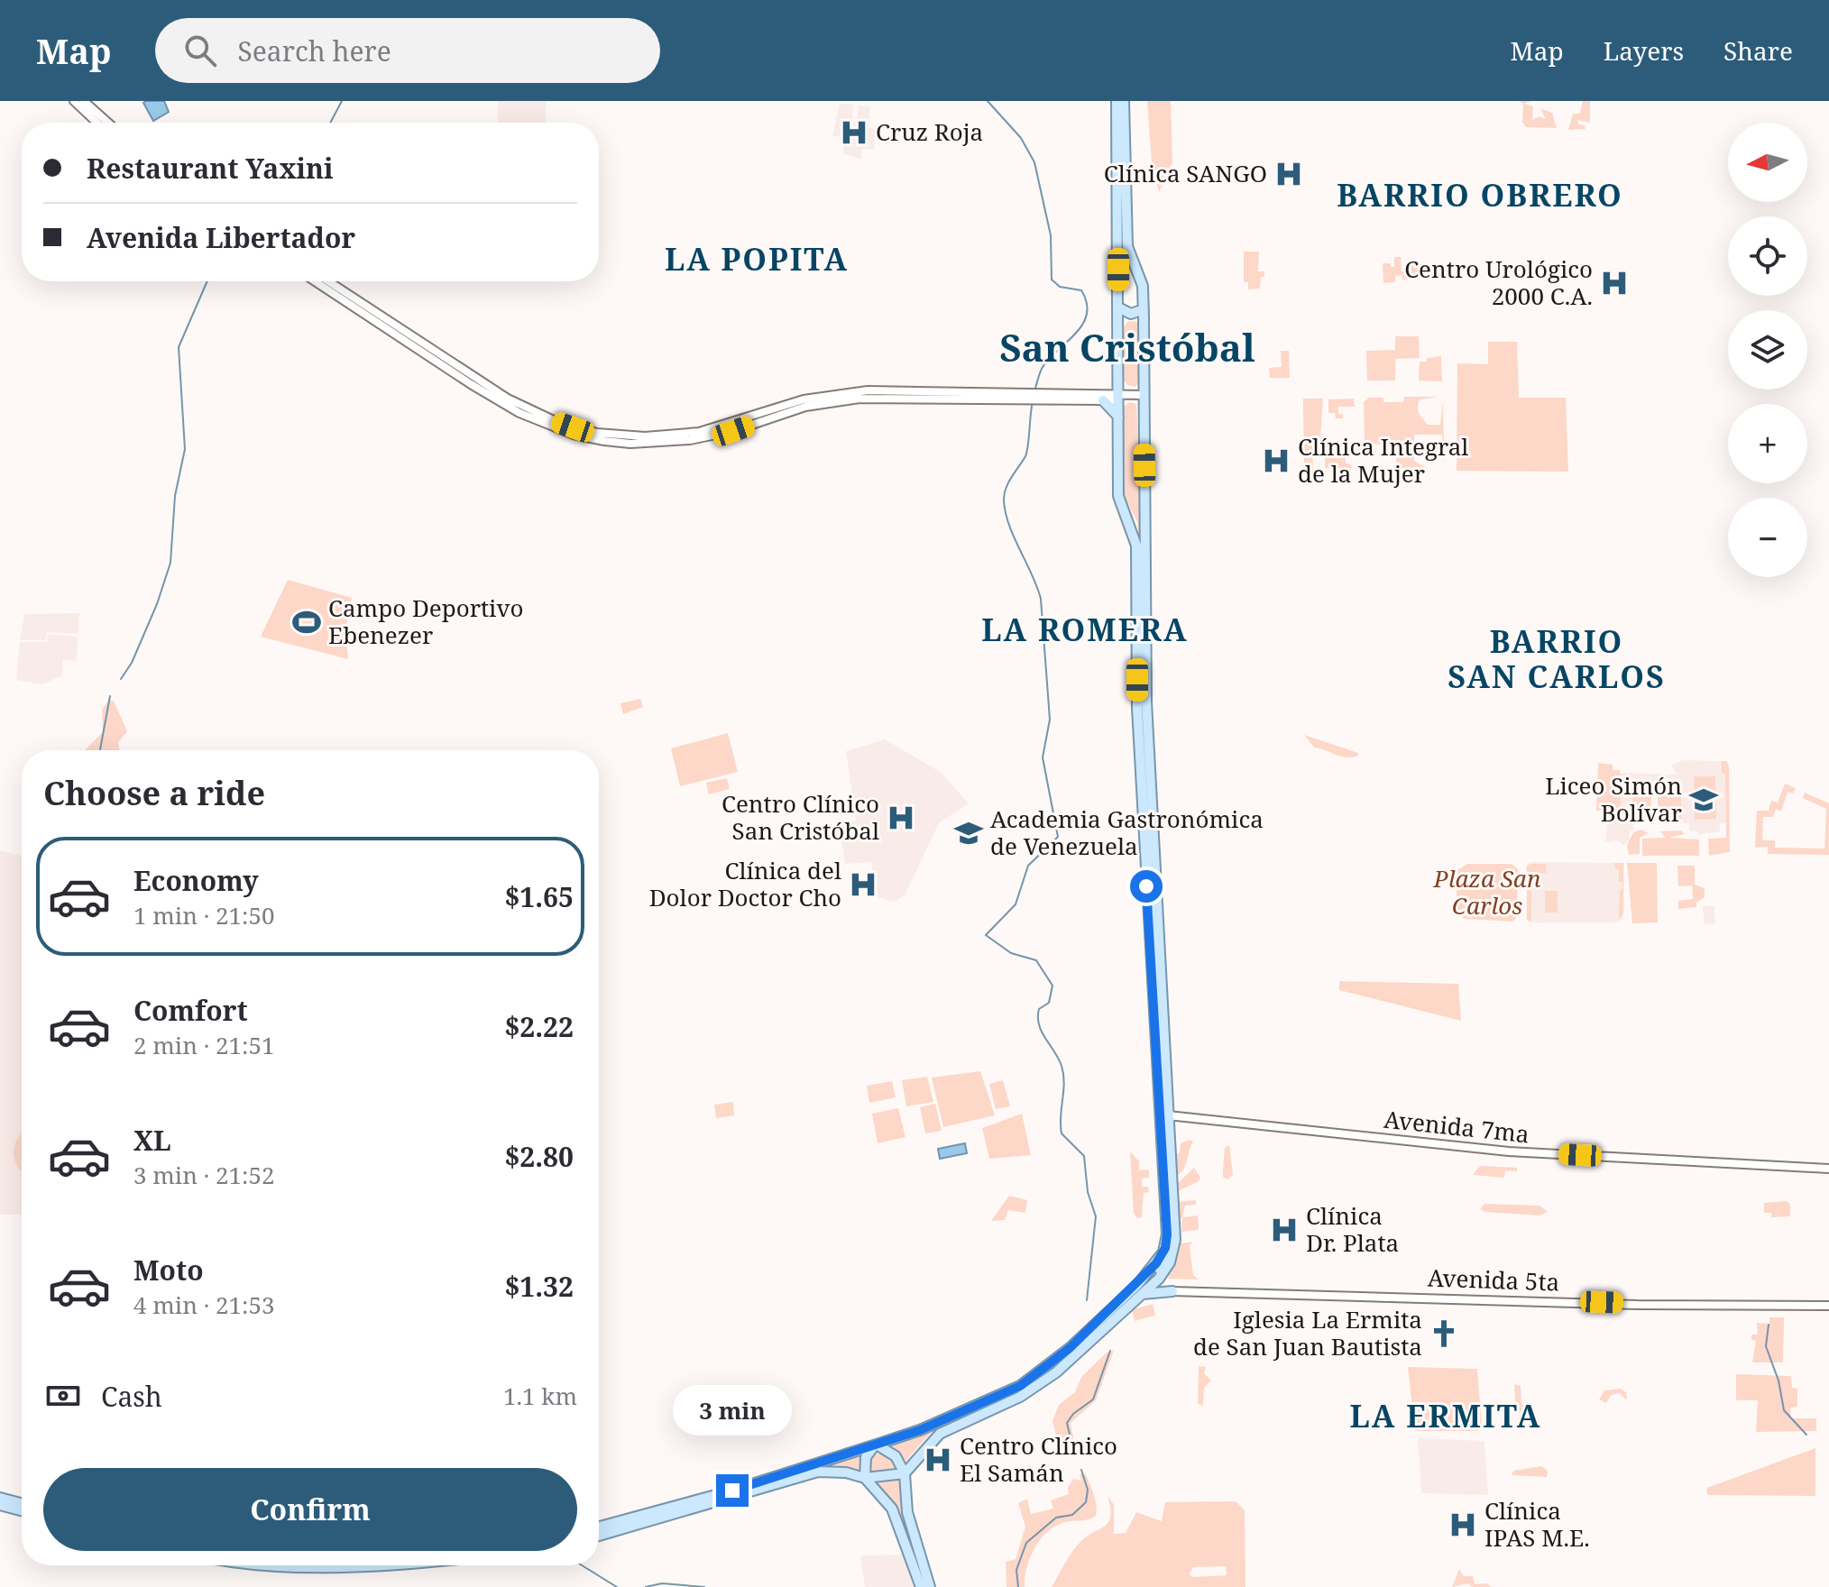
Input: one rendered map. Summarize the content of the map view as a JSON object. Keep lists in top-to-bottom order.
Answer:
{
  "streets": {
    "street": ["Avenida 7ma", "Avenida 5ta"]
  },
  "districts": [
    "BARRIO OBRERO",
    "LA POPITA",
    "San Cristóbal",
    "LA ROMERA",
    "BARRIO SAN CARLOS",
    "LA ERMITA"
  ],
  "parks": ["Plaza San Carlos"],
  "places": {
    "hospital": [
      "Cruz Roja",
      "Clínica SANGO",
      "Centro Urológico 2000 C.A.",
      "Clínica Integral de la Mujer",
      "Centro Clínico San Cristóbal",
      "Clínica del Dolor Doctor Cho",
      "Clínica Dr. Plata",
      "Centro Clínico El Samán",
      "Clínica IPAS M.E."
    ],
    "sports": ["Campo Deportivo Ebenezer"],
    "school or university": ["Liceo Simón Bolívar", "Academia Gastronómica de Venezuela"],
    "church": ["Iglesia La Ermita de San Juan Bautista"]
  },
  "north": "left",
  "page": {
    "header": "Map",
    "search": "Search here",
    "nav": ["Map", "Layers", "Share"],
    "map_buttons": ["+", "−"],
    "banner": ["Restaurant Yaxini", "Avenida Libertador"],
    "heading": "Choose a ride",
    "list": [
      {
        "name": "Economy",
        "note": "1 min · 21:50",
        "value": "$1.65"
      },
      {
        "name": "Comfort",
        "note": "2 min · 21:51",
        "value": "$2.22"
      },
      {
        "name": "XL",
        "note": "3 min · 21:52",
        "value": "$2.80"
      },
      {
        "name": "Moto",
        "note": "4 min · 21:53",
        "value": "$1.32"
      }
    ],
    "pay": ["Cash", "1.1 km"],
    "bubble": "3 min",
    "buttons": "Confirm"
  }
}
